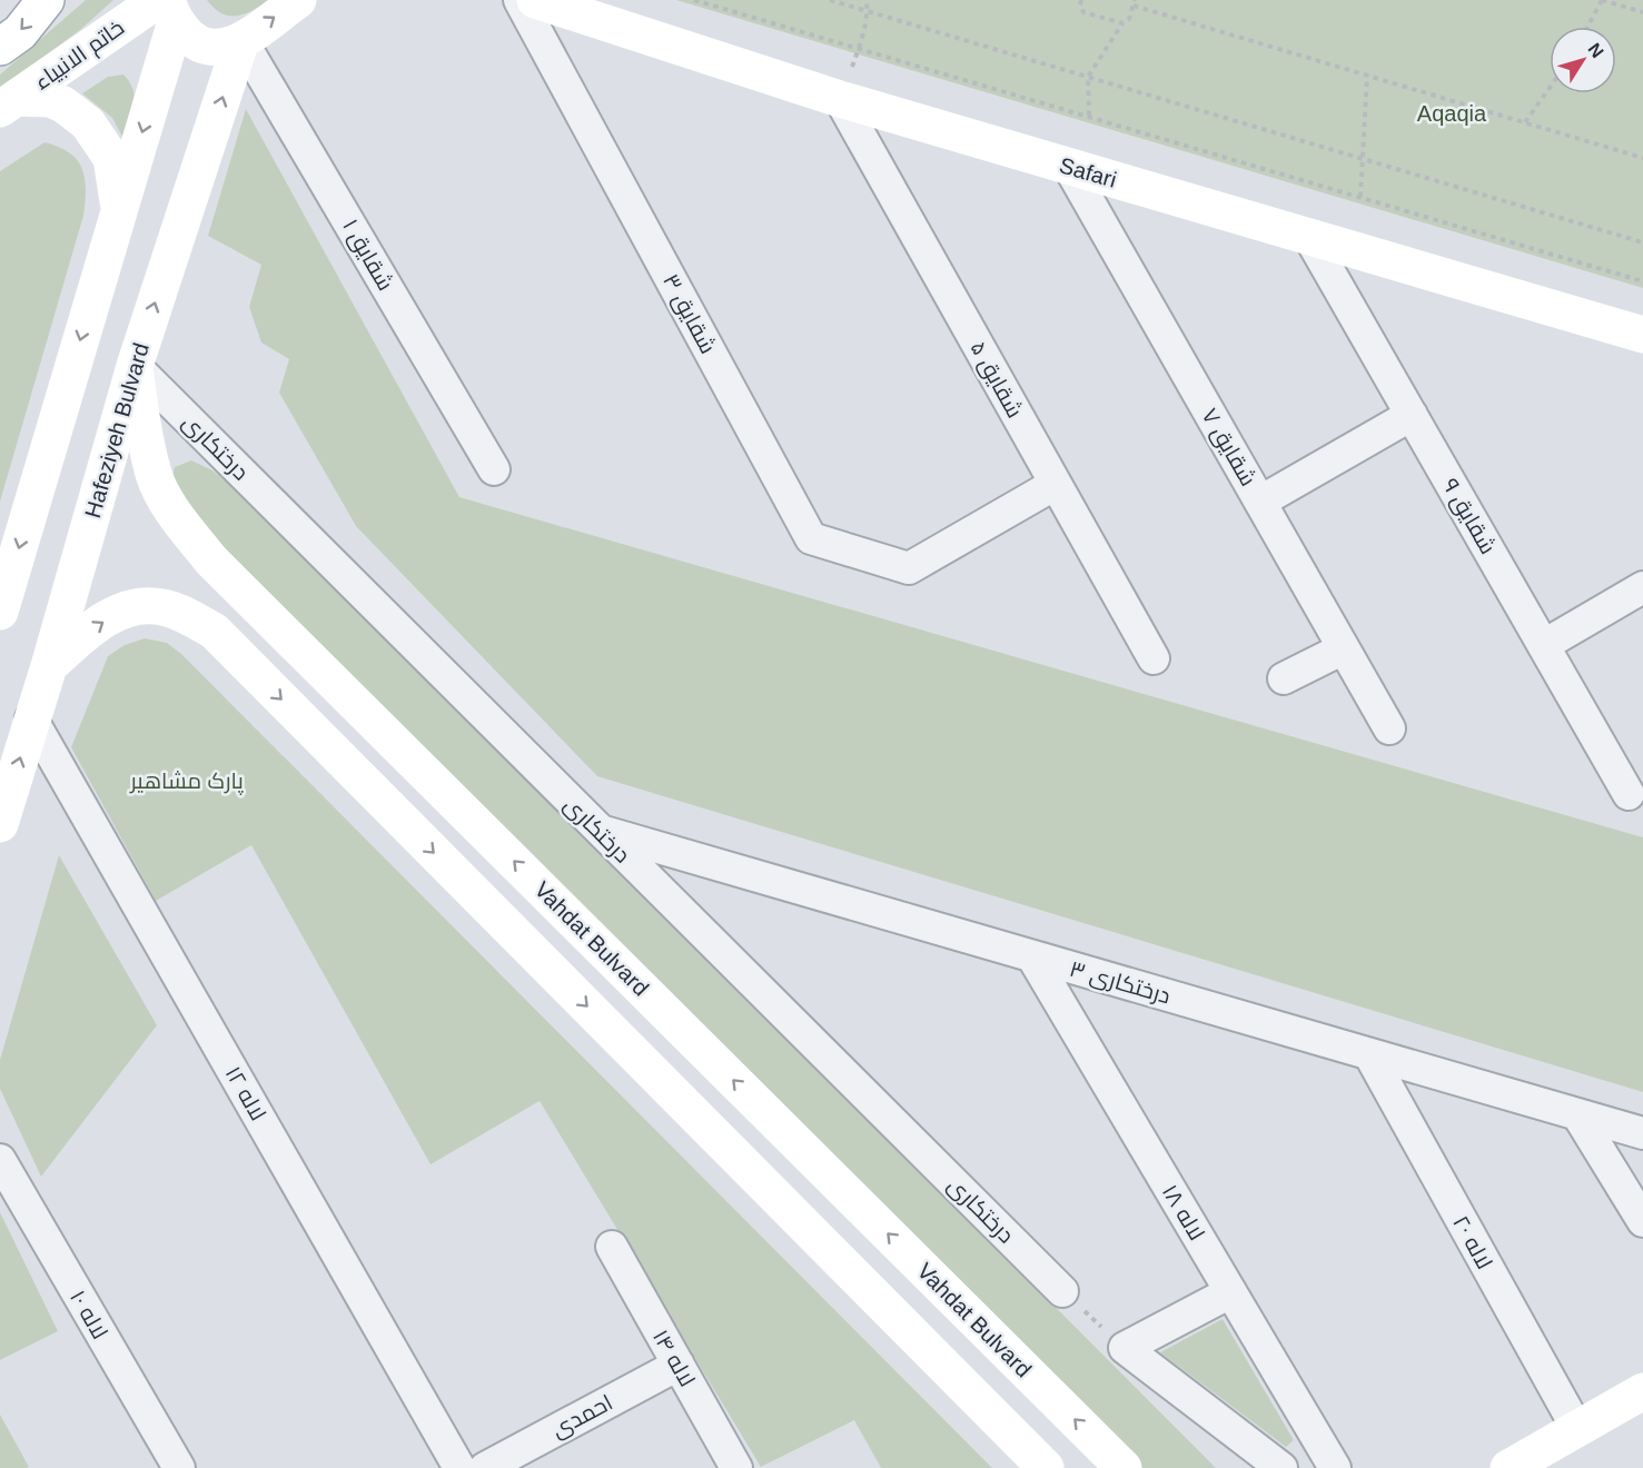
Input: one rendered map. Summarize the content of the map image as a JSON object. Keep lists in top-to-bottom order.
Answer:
{
  "streets": {
    "street": [
      "خاتم الانبیاء",
      "Safari",
      "شقایق ۱",
      "شقایق ۳",
      "شقایق ۵",
      "Hafeziyeh Bulvard",
      "درختکاری",
      "شقایق ۷",
      "شقایق ۹",
      "Vahdat Bulvard",
      "درختکاری ۳",
      "لاله ۱۲",
      "لاله ۱۸",
      "لاله ۲۰",
      "لاله ۱۰",
      "لاله ۱۴",
      "احمدی"
    ]
  },
  "crossings": [
    ["Safari", "شقایق ۵"],
    ["Safari", "شقایق ۷"],
    ["Safari", "شقایق ۹"],
    ["شقایق ۱", "Hafeziyeh Bulvard"],
    ["شقایق ۳", "شقایق ۵"],
    ["Hafeziyeh Bulvard", "درختکاری"],
    ["Hafeziyeh Bulvard", "Vahdat Bulvard"],
    ["Hafeziyeh Bulvard", "لاله ۱۲"],
    ["درختکاری", "Vahdat Bulvard"],
    ["درختکاری", "درختکاری ۳"],
    ["درختکاری ۳", "لاله ۱۸"],
    ["درختکاری ۳", "لاله ۲۰"],
    ["لاله ۱۴", "احمدی"]
  ],
  "parks": ["Aqaqia", "پارک مشاهیر"],
  "north": "top right"
}
